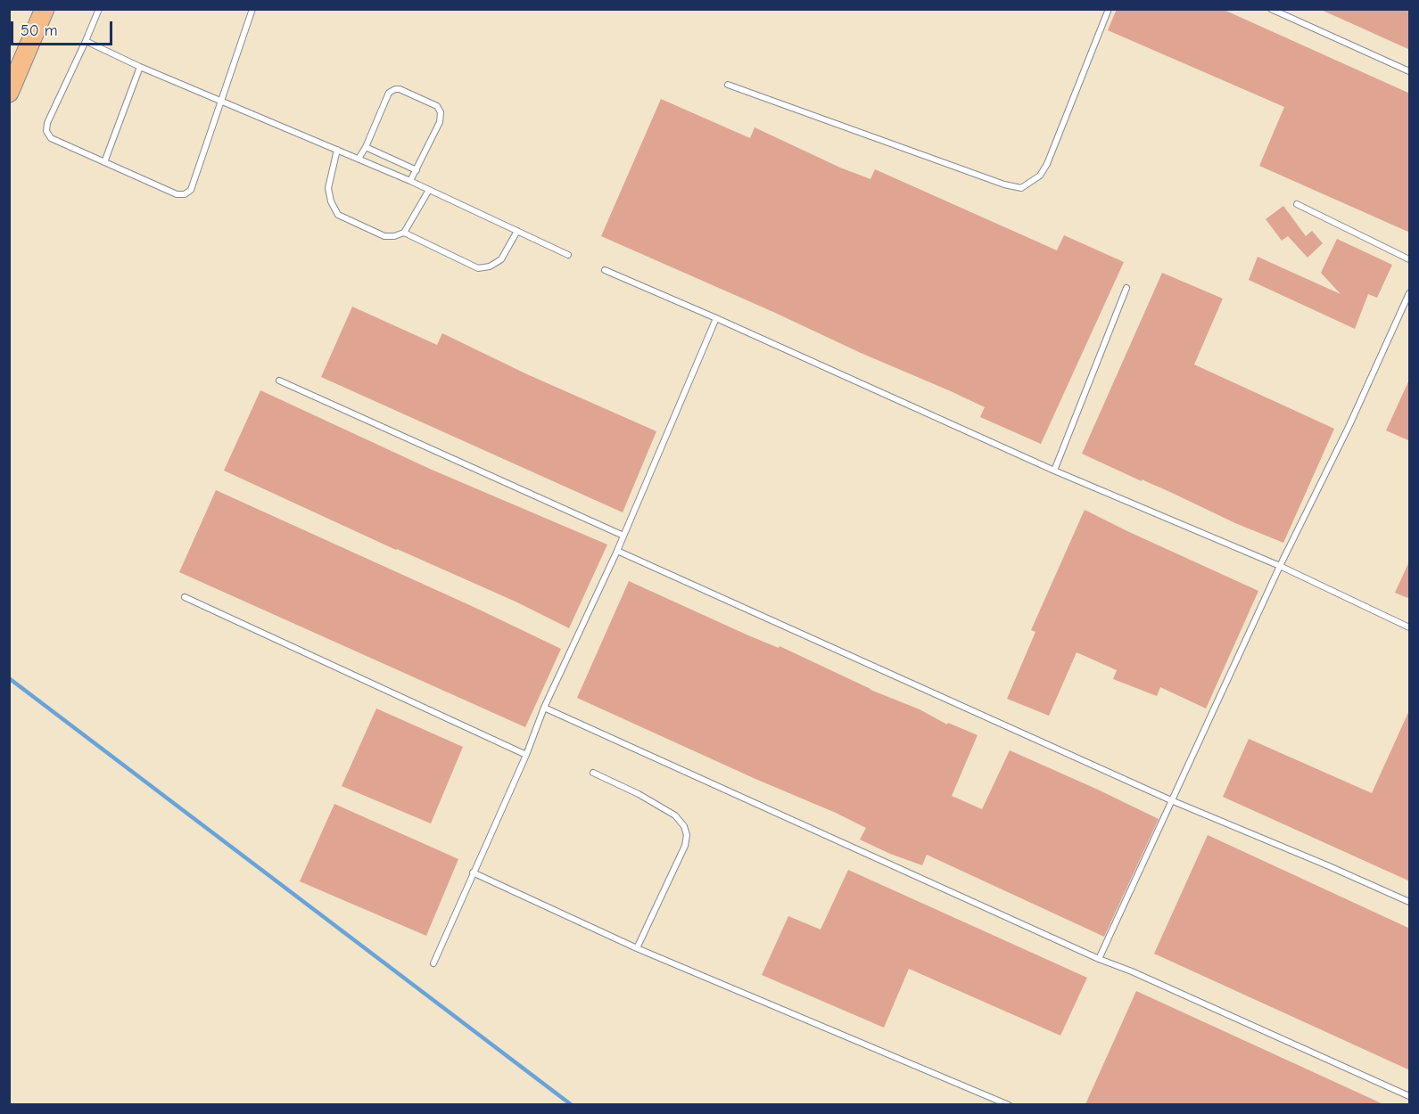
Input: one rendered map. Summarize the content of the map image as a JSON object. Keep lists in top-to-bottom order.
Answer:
{
  "scale_bar": "50 m"
}
